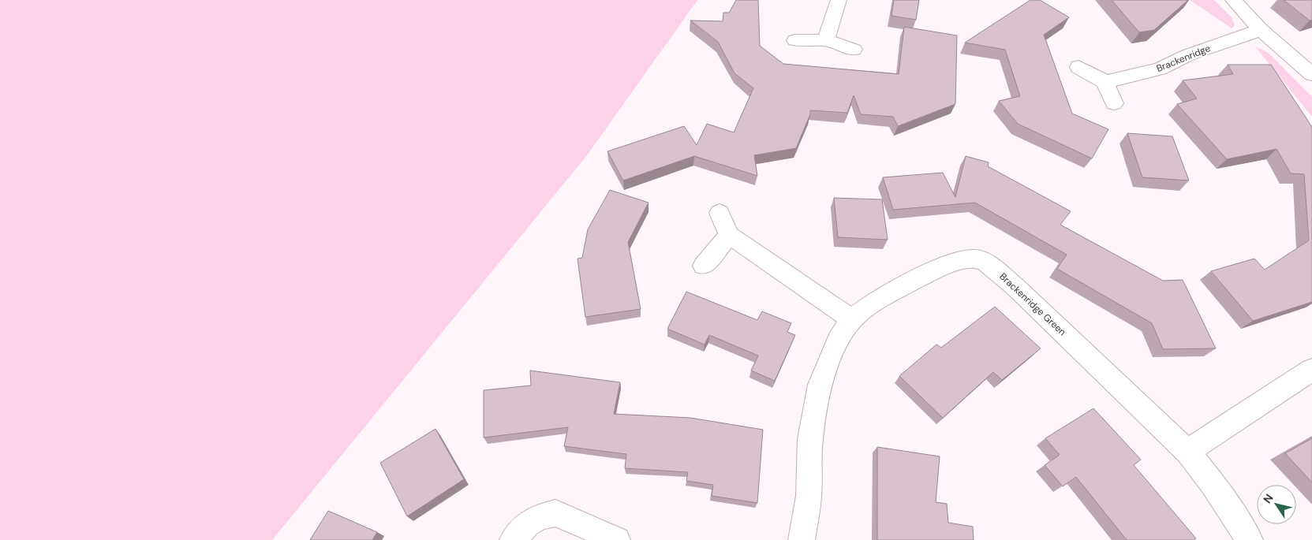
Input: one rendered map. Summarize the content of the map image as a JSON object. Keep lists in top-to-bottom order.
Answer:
{
  "streets": {
    "street": ["Brackenridge", "Brackenridge Green"]
  },
  "north": "top left"
}
